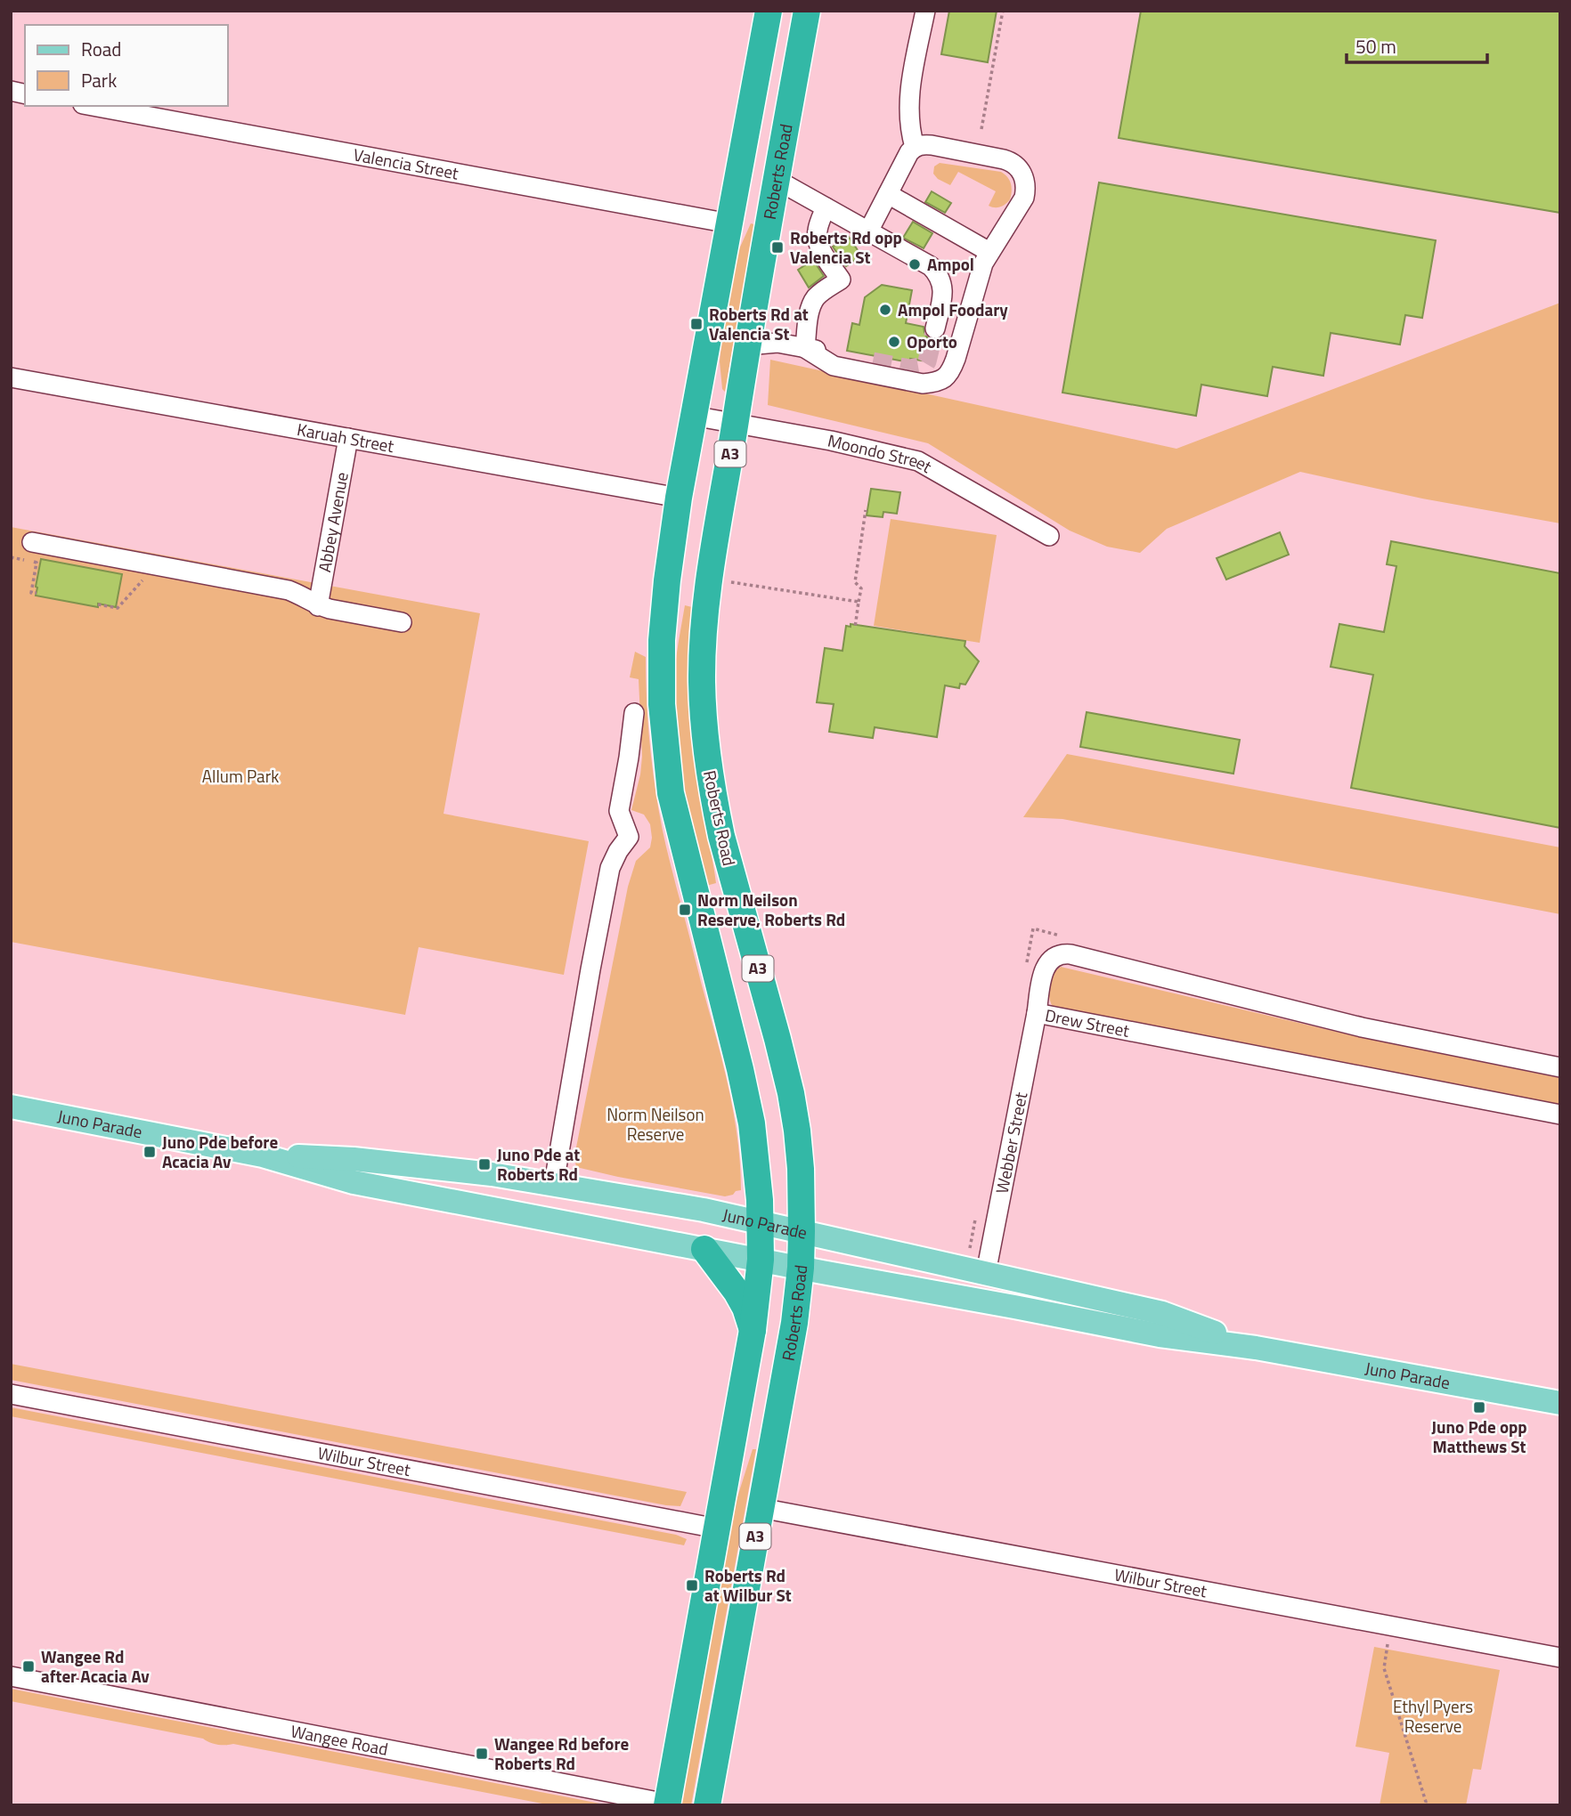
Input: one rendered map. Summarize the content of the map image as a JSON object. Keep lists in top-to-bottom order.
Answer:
{
  "streets": {
    "highway": ["Roberts Road", "A3"],
    "main road": ["Juno Parade"],
    "street": [
      "Valencia Street",
      "Karuah Street",
      "Moondo Street",
      "Abbey Avenue",
      "Drew Street",
      "Webber Street",
      "Wilbur Street",
      "Wangee Road"
    ]
  },
  "crossings": [
    ["Valencia Street", "A3"],
    ["Roberts Road", "Moondo Street"],
    ["Roberts Road", "Juno Parade"],
    ["Roberts Road", "Wilbur Street"],
    ["Karuah Street", "A3"],
    ["Karuah Street", "Abbey Avenue"],
    ["A3", "Moondo Street"],
    ["A3", "Juno Parade"],
    ["A3", "Wilbur Street"],
    ["A3", "Wangee Road"],
    ["Drew Street", "Webber Street"],
    ["Juno Parade", "Webber Street"]
  ],
  "parks": ["Allum Park", "Norm Neilson Reserve", "Ethyl Pyers Reserve"],
  "places": {
    "transit": [
      "Roberts Rd opp Valencia St",
      "Roberts Rd at Valencia St",
      "Norm Neilson Reserve, Roberts Rd",
      "Juno Pde before Acacia Av",
      "Juno Pde at Roberts Rd",
      "Juno Pde opp Matthews St",
      "Roberts Rd at Wilbur St",
      "Wangee Rd after Acacia Av",
      "Wangee Rd before Roberts Rd"
    ],
    "other": ["Ampol", "Ampol Foodary", "Oporto"]
  },
  "legend": ["Road", "Park"],
  "scale_bar": "50 m"
}
